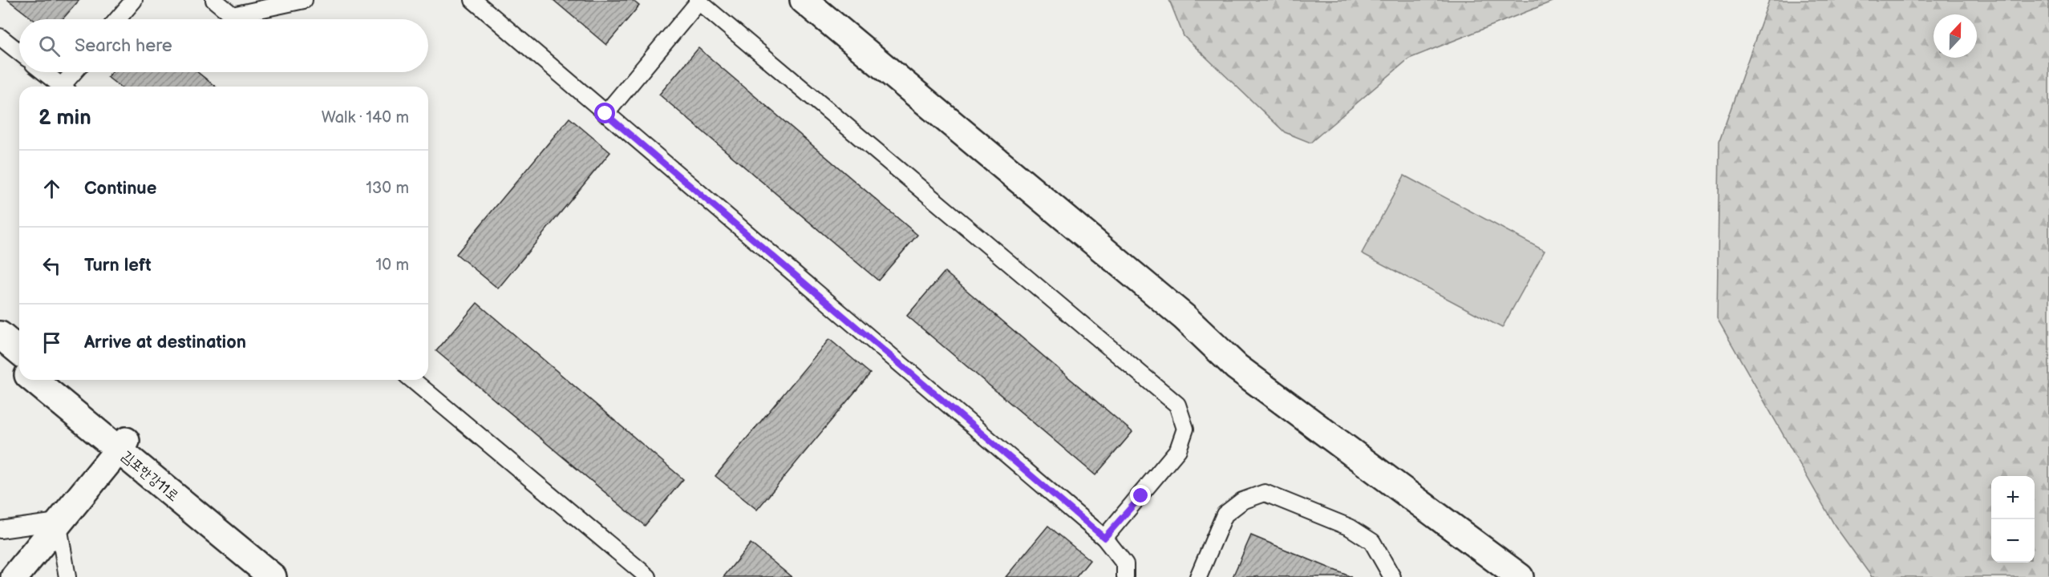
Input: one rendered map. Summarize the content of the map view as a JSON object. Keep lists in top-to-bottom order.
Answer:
{
  "streets": {
    "street": ["김포한강11로"]
  },
  "north": "top",
  "page": {
    "search": "Search here",
    "heading": ["2 min", "Walk · 140 m"],
    "list": [
      ["Continue", "130 m"],
      ["Turn left", "10 m"],
      "Arrive at destination"
    ],
    "map_buttons": ["+", "−"]
  }
}
